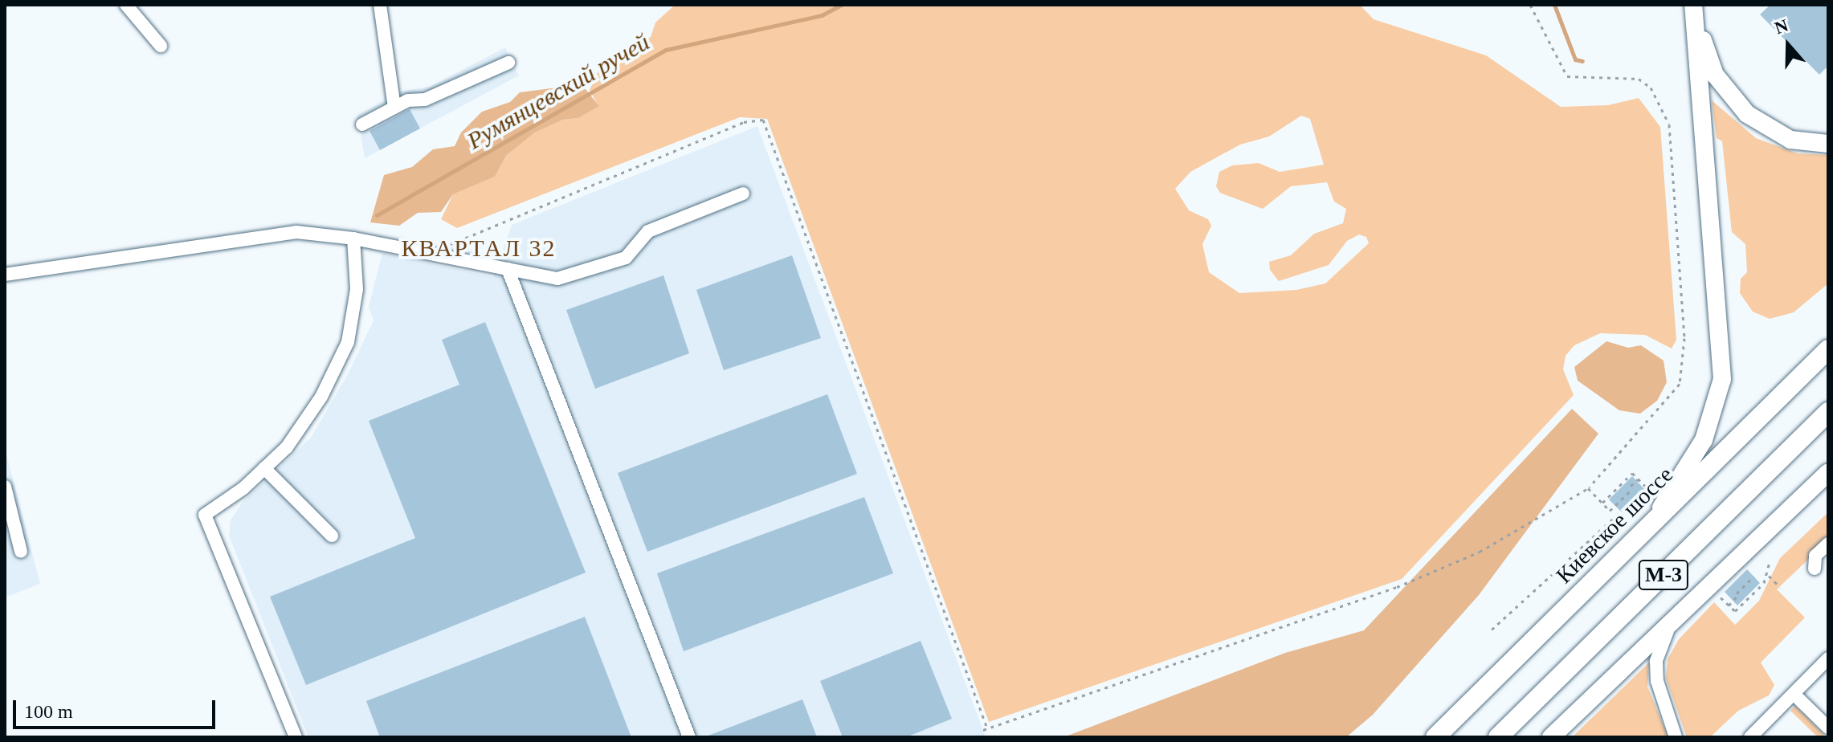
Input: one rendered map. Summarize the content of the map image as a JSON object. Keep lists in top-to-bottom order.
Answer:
{
  "streets": {
    "highway": ["Киевское шоссе", "М-3"]
  },
  "districts": ["КВАРТАЛ 32"],
  "water": ["Румянцевский ручей"],
  "scale_bar": "100 m",
  "north": "top"
}
